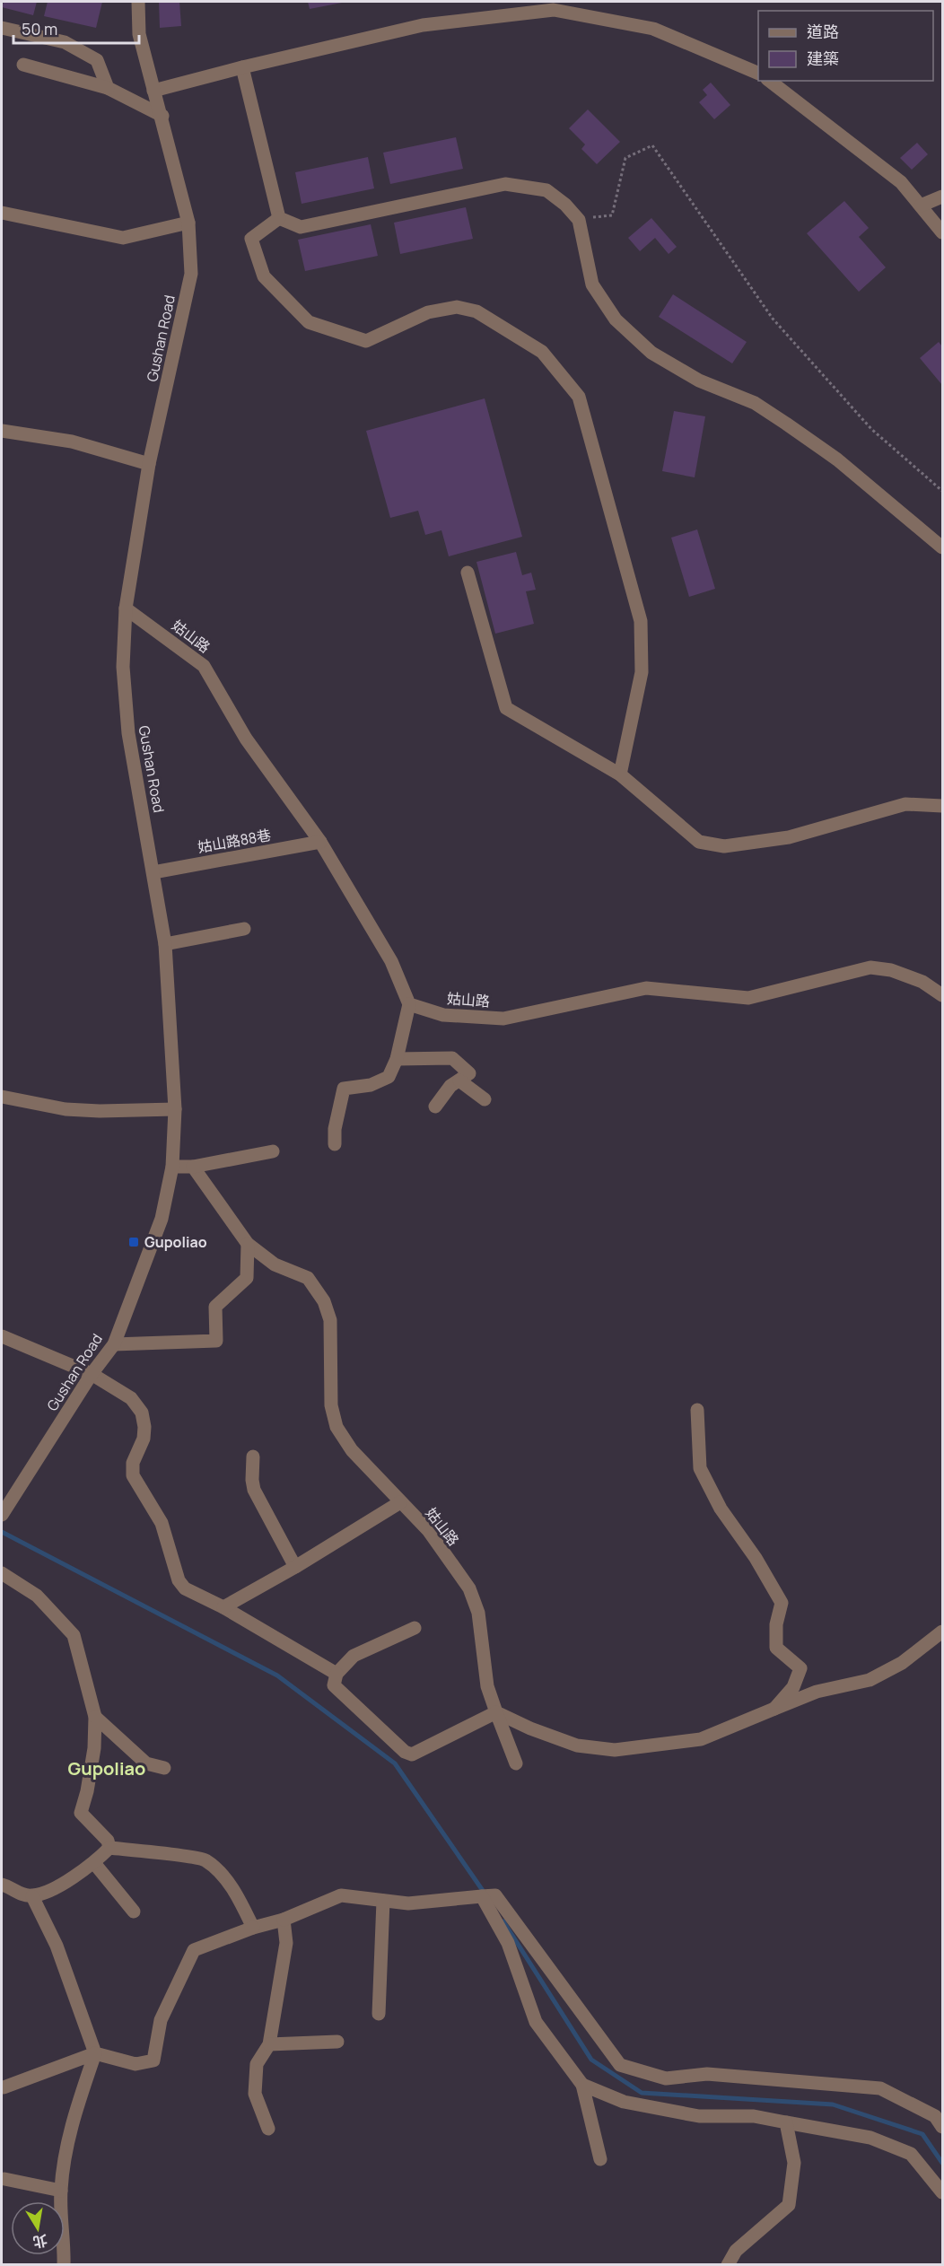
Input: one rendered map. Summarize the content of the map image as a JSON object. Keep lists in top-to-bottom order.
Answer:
{
  "streets": {
    "street": ["Gushan Road", "姑山路", "姑山路88巷"]
  },
  "crossings": [
    ["Gushan Road", "姑山路"],
    ["Gushan Road", "姑山路88巷"],
    ["姑山路", "姑山路88巷"]
  ],
  "districts": ["Gupoliao"],
  "places": {
    "transit": ["Gupoliao"]
  },
  "legend": ["道路", "建築"],
  "scale_bar": "50 m",
  "north": "bottom"
}
